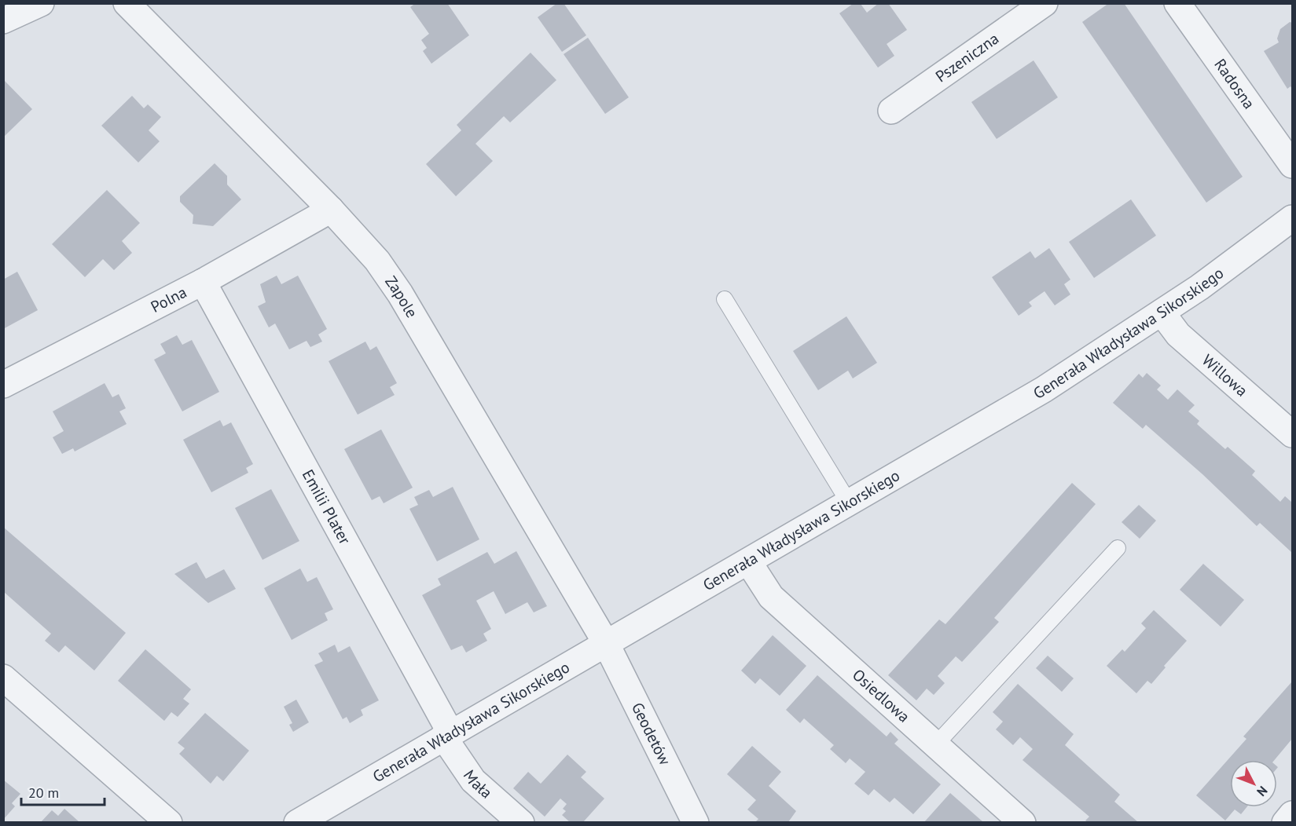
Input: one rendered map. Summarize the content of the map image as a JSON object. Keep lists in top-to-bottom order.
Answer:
{
  "streets": {
    "street": [
      "Pszeniczna",
      "Radosna",
      "Zapole",
      "Polna",
      "Generała Władysława Sikorskiego",
      "Willowa",
      "Emilii Plater",
      "Osiedlowa",
      "Geodetów",
      "Mała"
    ]
  },
  "crossings": [
    ["Zapole", "Polna"],
    ["Zapole", "Generała Władysława Sikorskiego"],
    ["Zapole", "Geodetów"],
    ["Polna", "Emilii Plater"],
    ["Generała Władysława Sikorskiego", "Willowa"],
    ["Generała Władysława Sikorskiego", "Emilii Plater"],
    ["Generała Władysława Sikorskiego", "Osiedlowa"],
    ["Generała Władysława Sikorskiego", "Geodetów"],
    ["Generała Władysława Sikorskiego", "Mała"],
    ["Emilii Plater", "Mała"]
  ],
  "scale_bar": "20 m",
  "north": "bottom right"
}
